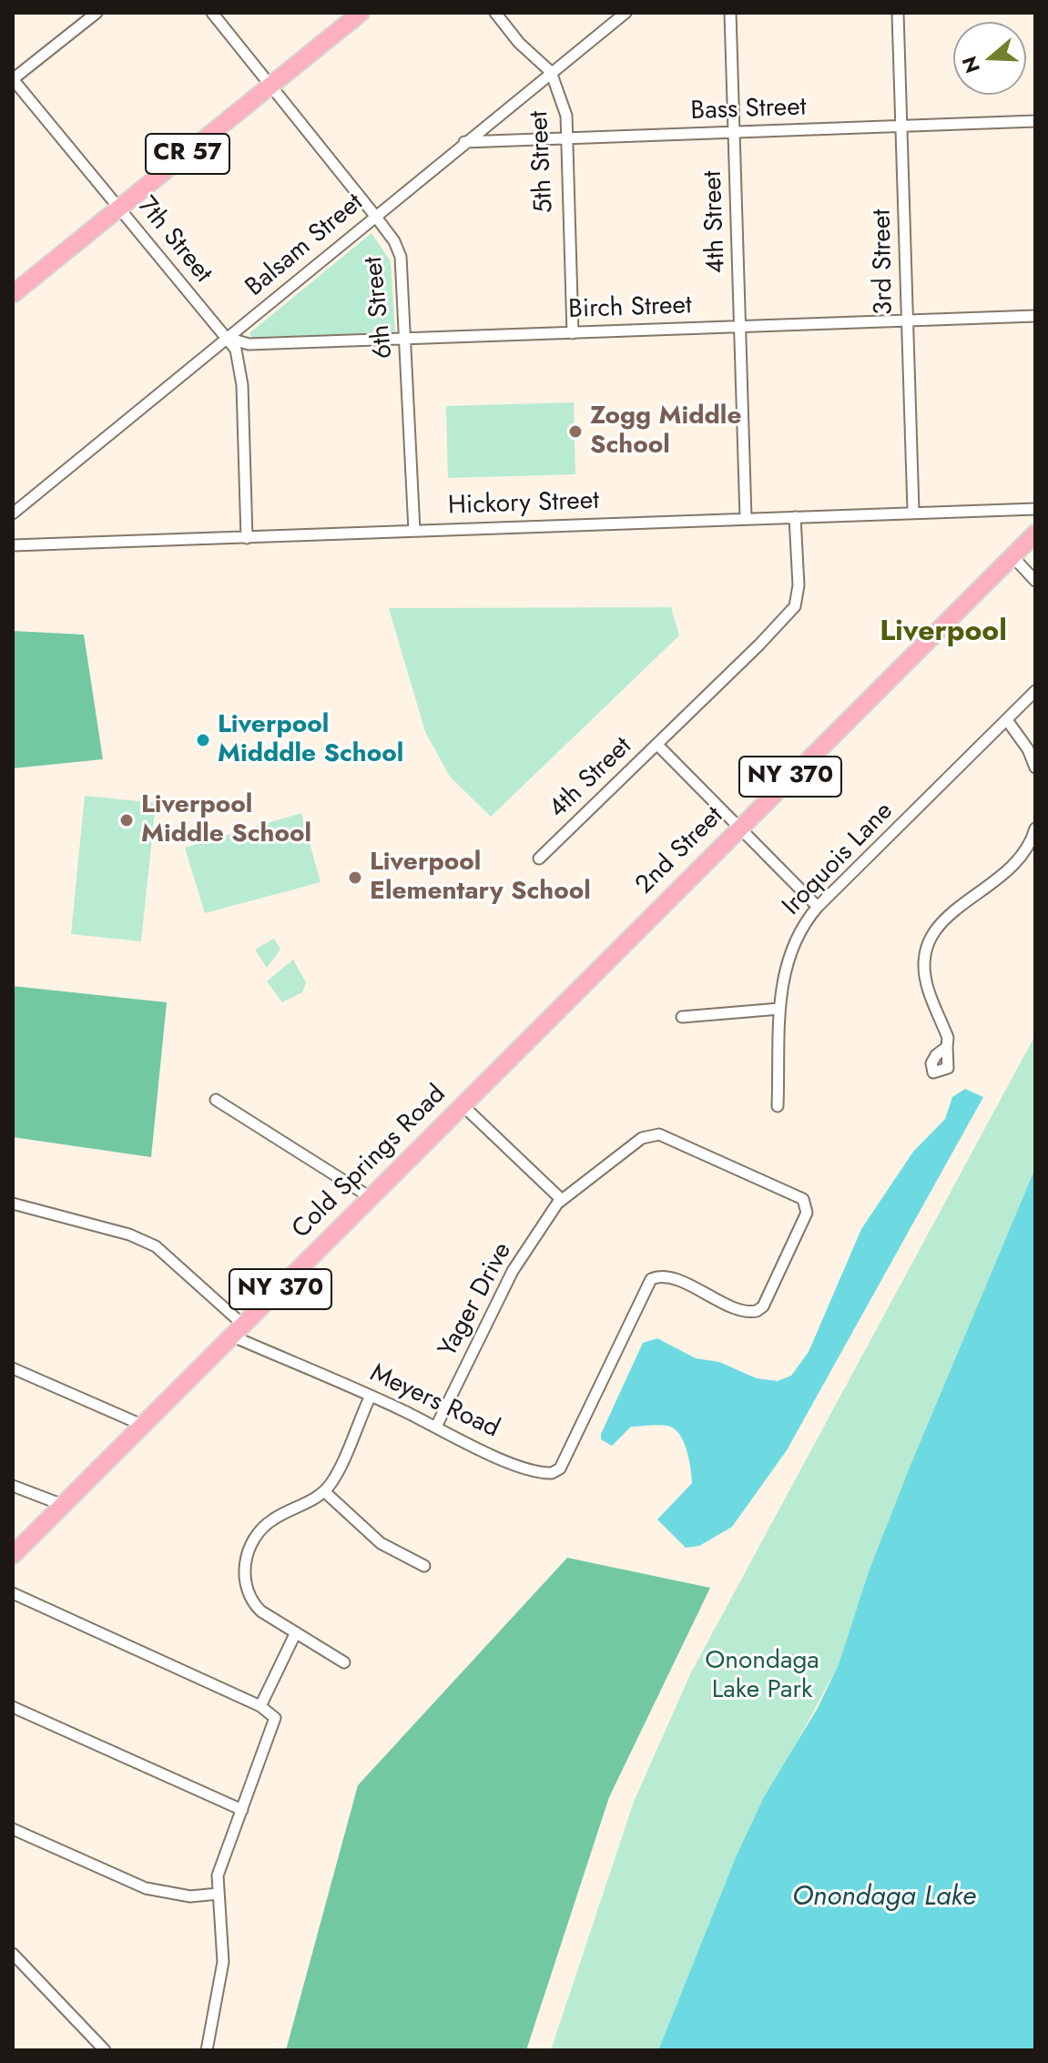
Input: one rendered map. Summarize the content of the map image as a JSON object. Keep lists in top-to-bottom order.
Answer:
{
  "streets": {
    "main road": [
      "CR 57",
      "NY 370",
      "2nd Street",
      "Cold Springs Road"
    ],
    "street": [
      "Bass Street",
      "5th Street",
      "4th Street",
      "7th Street",
      "Balsam Street",
      "3rd Street",
      "6th Street",
      "Birch Street",
      "Hickory Street",
      "Iroquois Lane",
      "Yager Drive",
      "Meyers Road"
    ]
  },
  "crossings": [
    ["Bass Street", "5th Street"],
    ["Bass Street", "4th Street"],
    ["Bass Street", "Balsam Street"],
    ["Bass Street", "3rd Street"],
    ["CR 57", "7th Street"],
    ["CR 57", "6th Street"],
    ["5th Street", "Balsam Street"],
    ["5th Street", "Birch Street"],
    ["4th Street", "Birch Street"],
    ["4th Street", "Hickory Street"],
    ["7th Street", "Balsam Street"],
    ["7th Street", "Birch Street"],
    ["7th Street", "Hickory Street"],
    ["Balsam Street", "6th Street"],
    ["Balsam Street", "Birch Street"],
    ["3rd Street", "Birch Street"],
    ["3rd Street", "Hickory Street"],
    ["6th Street", "Birch Street"],
    ["6th Street", "Hickory Street"],
    ["2nd Street", "Cold Springs Road"],
    ["Cold Springs Road", "Meyers Road"],
    ["Yager Drive", "Meyers Road"]
  ],
  "districts": ["Liverpool"],
  "water": ["Onondaga Lake"],
  "parks": ["Onondaga Lake Park"],
  "places": [
    "Zogg Middle School",
    "Liverpool Midddle School",
    "Liverpool Middle School",
    "Liverpool Elementary School"
  ],
  "north": "left"
}
